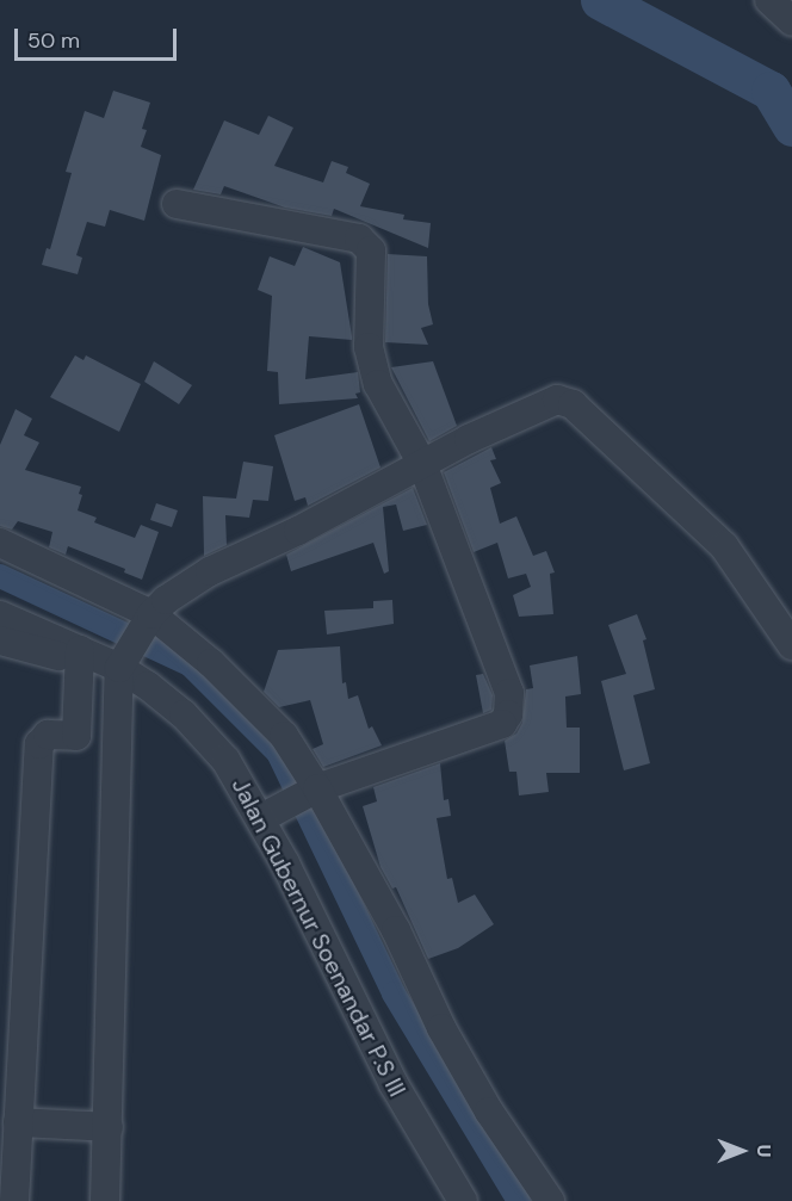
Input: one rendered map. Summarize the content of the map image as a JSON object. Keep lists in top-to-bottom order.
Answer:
{
  "streets": {
    "street": ["Jalan Gubernur Soenandar P.S III"]
  },
  "scale_bar": "50 m",
  "north": "right"
}
